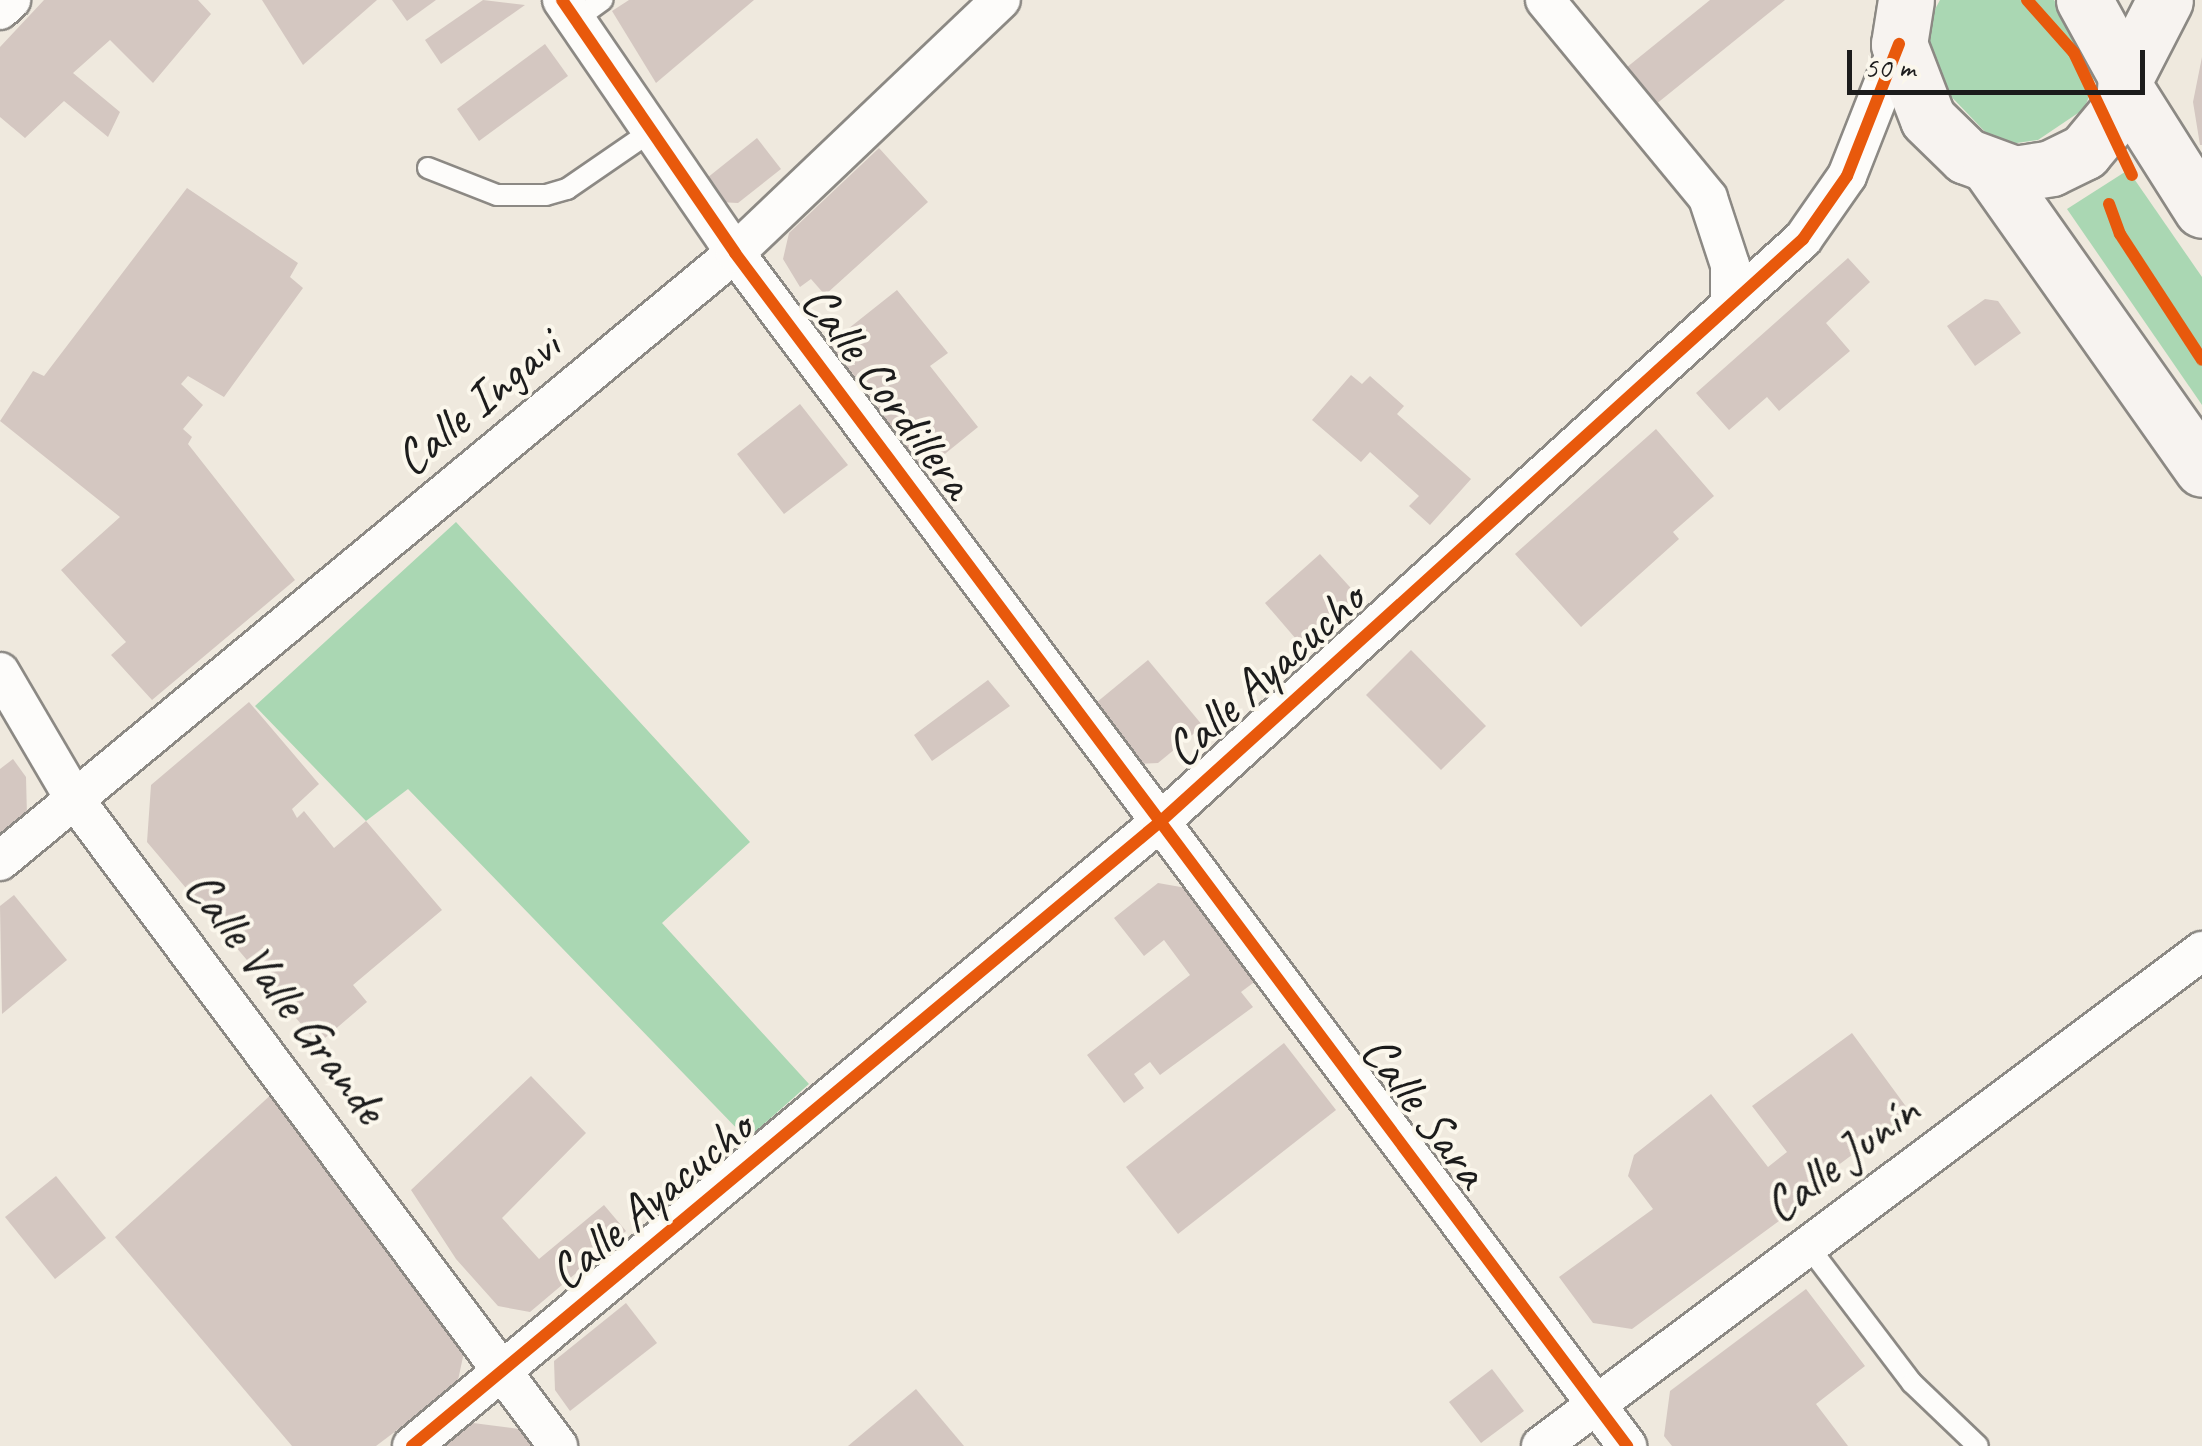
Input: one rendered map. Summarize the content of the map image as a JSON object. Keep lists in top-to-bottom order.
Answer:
{
  "streets": {
    "street": [
      "Calle Cordillera",
      "Calle Ingavi",
      "Calle Ayacucho",
      "Calle Valle Grande",
      "Calle Sara",
      "Calle Junín"
    ]
  },
  "crossings": [
    ["Calle Cordillera", "Calle Ingavi"],
    ["Calle Cordillera", "Calle Ayacucho"],
    ["Calle Cordillera", "Calle Sara"],
    ["Calle Ingavi", "Calle Valle Grande"],
    ["Calle Ayacucho", "Calle Valle Grande"],
    ["Calle Ayacucho", "Calle Sara"],
    ["Calle Sara", "Calle Junín"]
  ],
  "scale_bar": "50 m"
}
